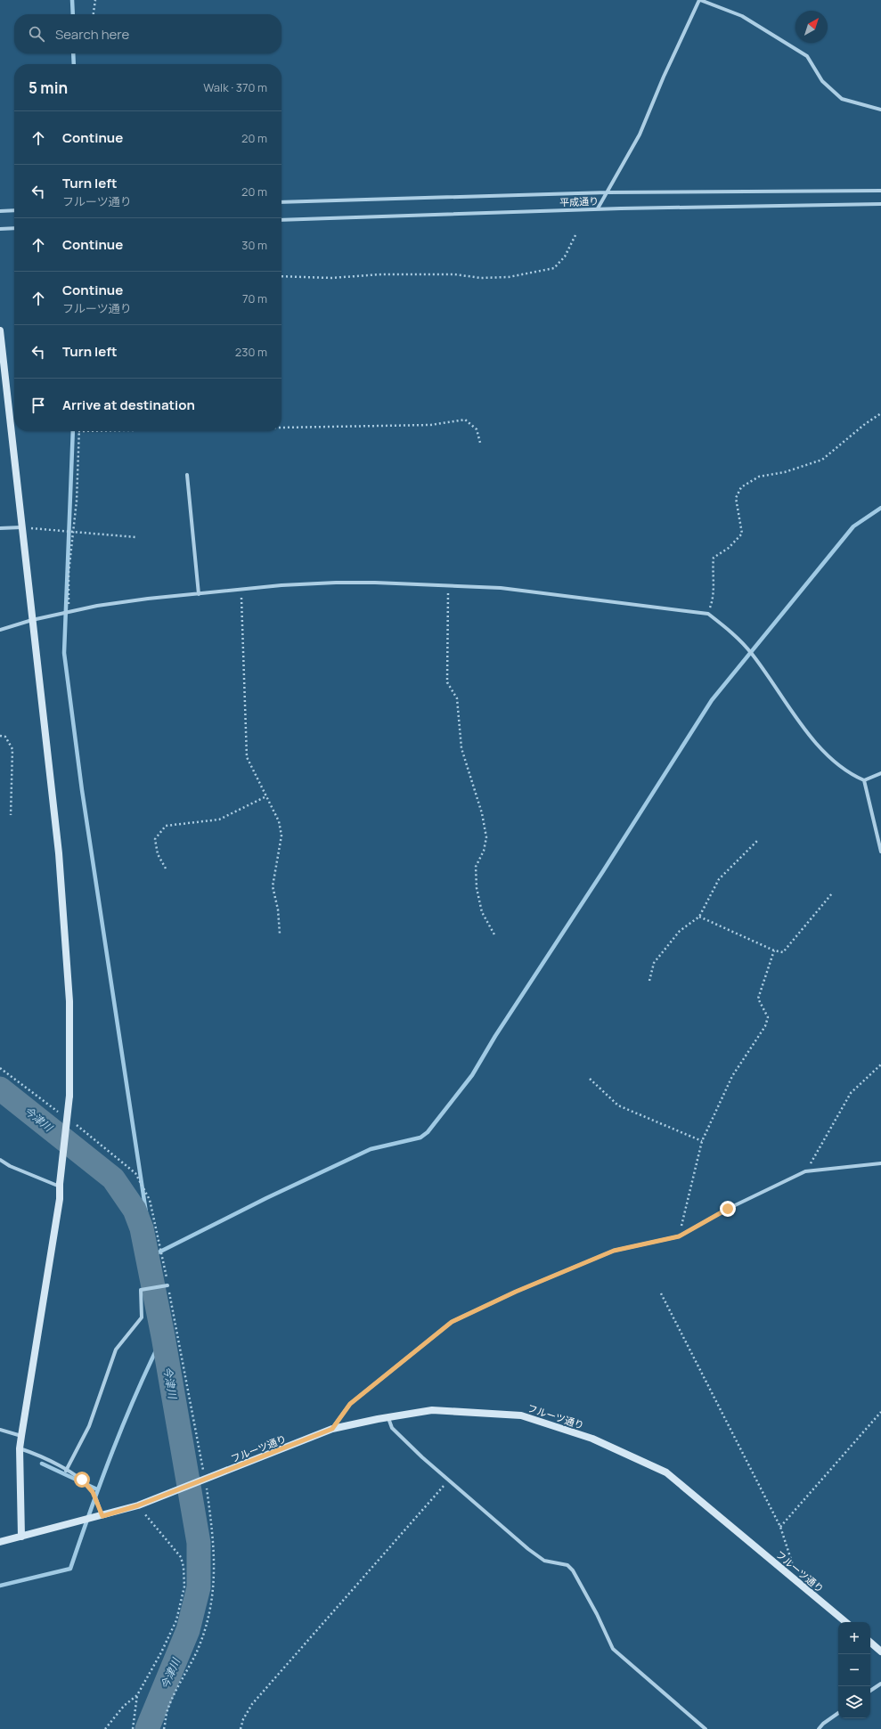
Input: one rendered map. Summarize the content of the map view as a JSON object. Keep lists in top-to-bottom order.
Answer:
{
  "streets": {
    "street": ["平成通り", "フルーツ通り"]
  },
  "water": ["今津川"],
  "north": "top right",
  "page": {
    "search": "Search here",
    "heading": ["5 min", "Walk · 370 m"],
    "list": [
      ["Continue", "20 m"],
      ["Turn left", "フルーツ通り", "20 m"],
      ["Continue", "30 m"],
      ["Continue", "フルーツ通り", "70 m"],
      ["Turn left", "230 m"],
      "Arrive at destination"
    ],
    "map_buttons": ["+", "−"]
  }
}
